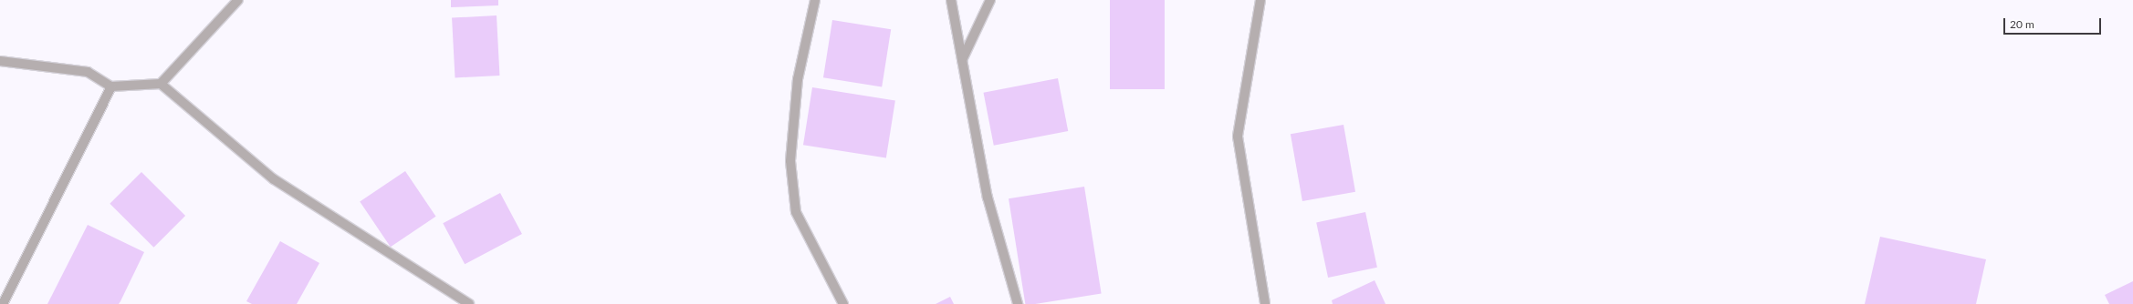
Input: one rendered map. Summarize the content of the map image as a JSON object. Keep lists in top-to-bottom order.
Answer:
{
  "scale_bar": "20 m"
}
